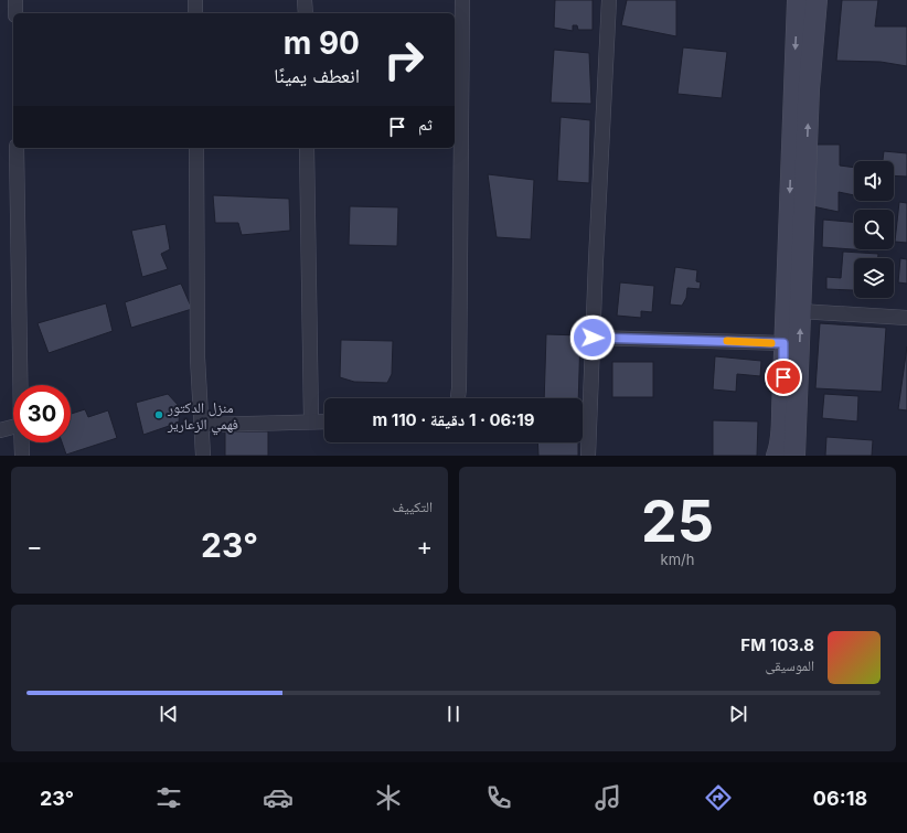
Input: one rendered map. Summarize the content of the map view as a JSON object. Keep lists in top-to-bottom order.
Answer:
{
  "places": ["منزل الدكتور فهمي الزعارير"],
  "page": {
    "turn": ["90 m", "انعطف يمينًا"],
    "then": "ثم",
    "limit": "30",
    "trip": "06:19 · 1 دقيقة · 110 m",
    "tile": [
      ["25", "km/h"],
      "التكييف"
    ],
    "heat": ["−", "23°", "+"],
    "song": ["103.8 FM", "الموسيقى"],
    "tabs": ["06:18", "23°"]
  }
}
